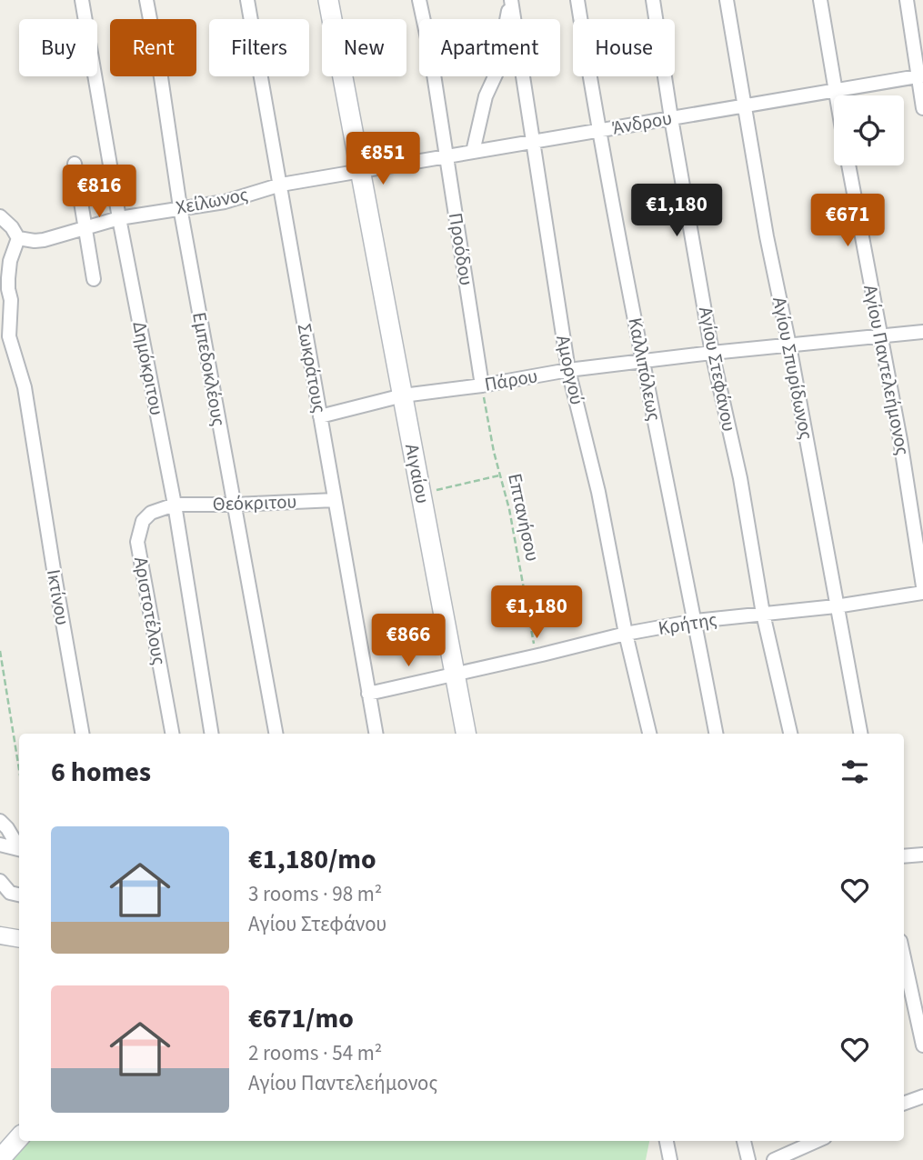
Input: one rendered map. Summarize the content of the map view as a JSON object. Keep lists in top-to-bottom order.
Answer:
{
  "streets": {
    "main road": ["Αιγαίου"],
    "street": [
      "Άνδρου",
      "Χείλωνος",
      "Προόδου",
      "Δημόκριτου",
      "Σωκράτους",
      "Αγίου Σπυρίδωνος",
      "Εμπεδοκλέους",
      "Καλλιπόλεως",
      "Αγίου Στεφάνου",
      "Αμοργού",
      "Αγίου Παντελεήμονος",
      "Πάρου",
      "Θεόκριτου",
      "Ικτίνου",
      "Αριστοτέλους",
      "Κρήτης"
    ],
    "path": ["Επτανήσου"]
  },
  "crossings": [
    ["Άνδρου", "Χείλωνος"],
    ["Άνδρου", "Προόδου"],
    ["Άνδρου", "Αγίου Σπυρίδωνος"],
    ["Άνδρου", "Καλλιπόλεως"],
    ["Άνδρου", "Αγίου Στεφάνου"],
    ["Άνδρου", "Αμοργού"],
    ["Άνδρου", "Αιγαίου"],
    ["Χείλωνος", "Δημόκριτου"],
    ["Χείλωνος", "Σωκράτους"],
    ["Χείλωνος", "Εμπεδοκλέους"],
    ["Χείλωνος", "Αιγαίου"],
    ["Χείλωνος", "Ικτίνου"],
    ["Προόδου", "Πάρου"],
    ["Προόδου", "Επτανήσου"],
    ["Δημόκριτου", "Θεόκριτου"],
    ["Δημόκριτου", "Αριστοτέλους"],
    ["Σωκράτους", "Πάρου"],
    ["Σωκράτους", "Θεόκριτου"],
    ["Σωκράτους", "Κρήτης"],
    ["Αγίου Σπυρίδωνος", "Πάρου"],
    ["Αγίου Σπυρίδωνος", "Κρήτης"],
    ["Εμπεδοκλέους", "Θεόκριτου"],
    ["Καλλιπόλεως", "Πάρου"],
    ["Καλλιπόλεως", "Κρήτης"],
    ["Αγίου Στεφάνου", "Πάρου"],
    ["Αγίου Στεφάνου", "Κρήτης"],
    ["Αμοργού", "Πάρου"],
    ["Αμοργού", "Κρήτης"],
    ["Αγίου Παντελεήμονος", "Πάρου"],
    ["Πάρου", "Αιγαίου"],
    ["Πάρου", "Επτανήσου"],
    ["Αιγαίου", "Κρήτης"],
    ["Θεόκριτου", "Αριστοτέλους"],
    ["Επτανήσου", "Κρήτης"]
  ],
  "page": {
    "chip": [
      "Buy",
      "Rent",
      "Filters",
      "New",
      "Apartment",
      "House"
    ],
    "price": [
      "€851",
      "€816",
      "€1,180",
      "€671",
      "€1,180",
      "€866"
    ],
    "heading": "6 homes",
    "list": [
      {
        "name": "€1,180/mo",
        "note": "3 rooms · 98 m² · Αγίου Στεφάνου"
      },
      {
        "name": "€671/mo",
        "note": "2 rooms · 54 m² · Αγίου Παντελεήμονος"
      }
    ]
  }
}
